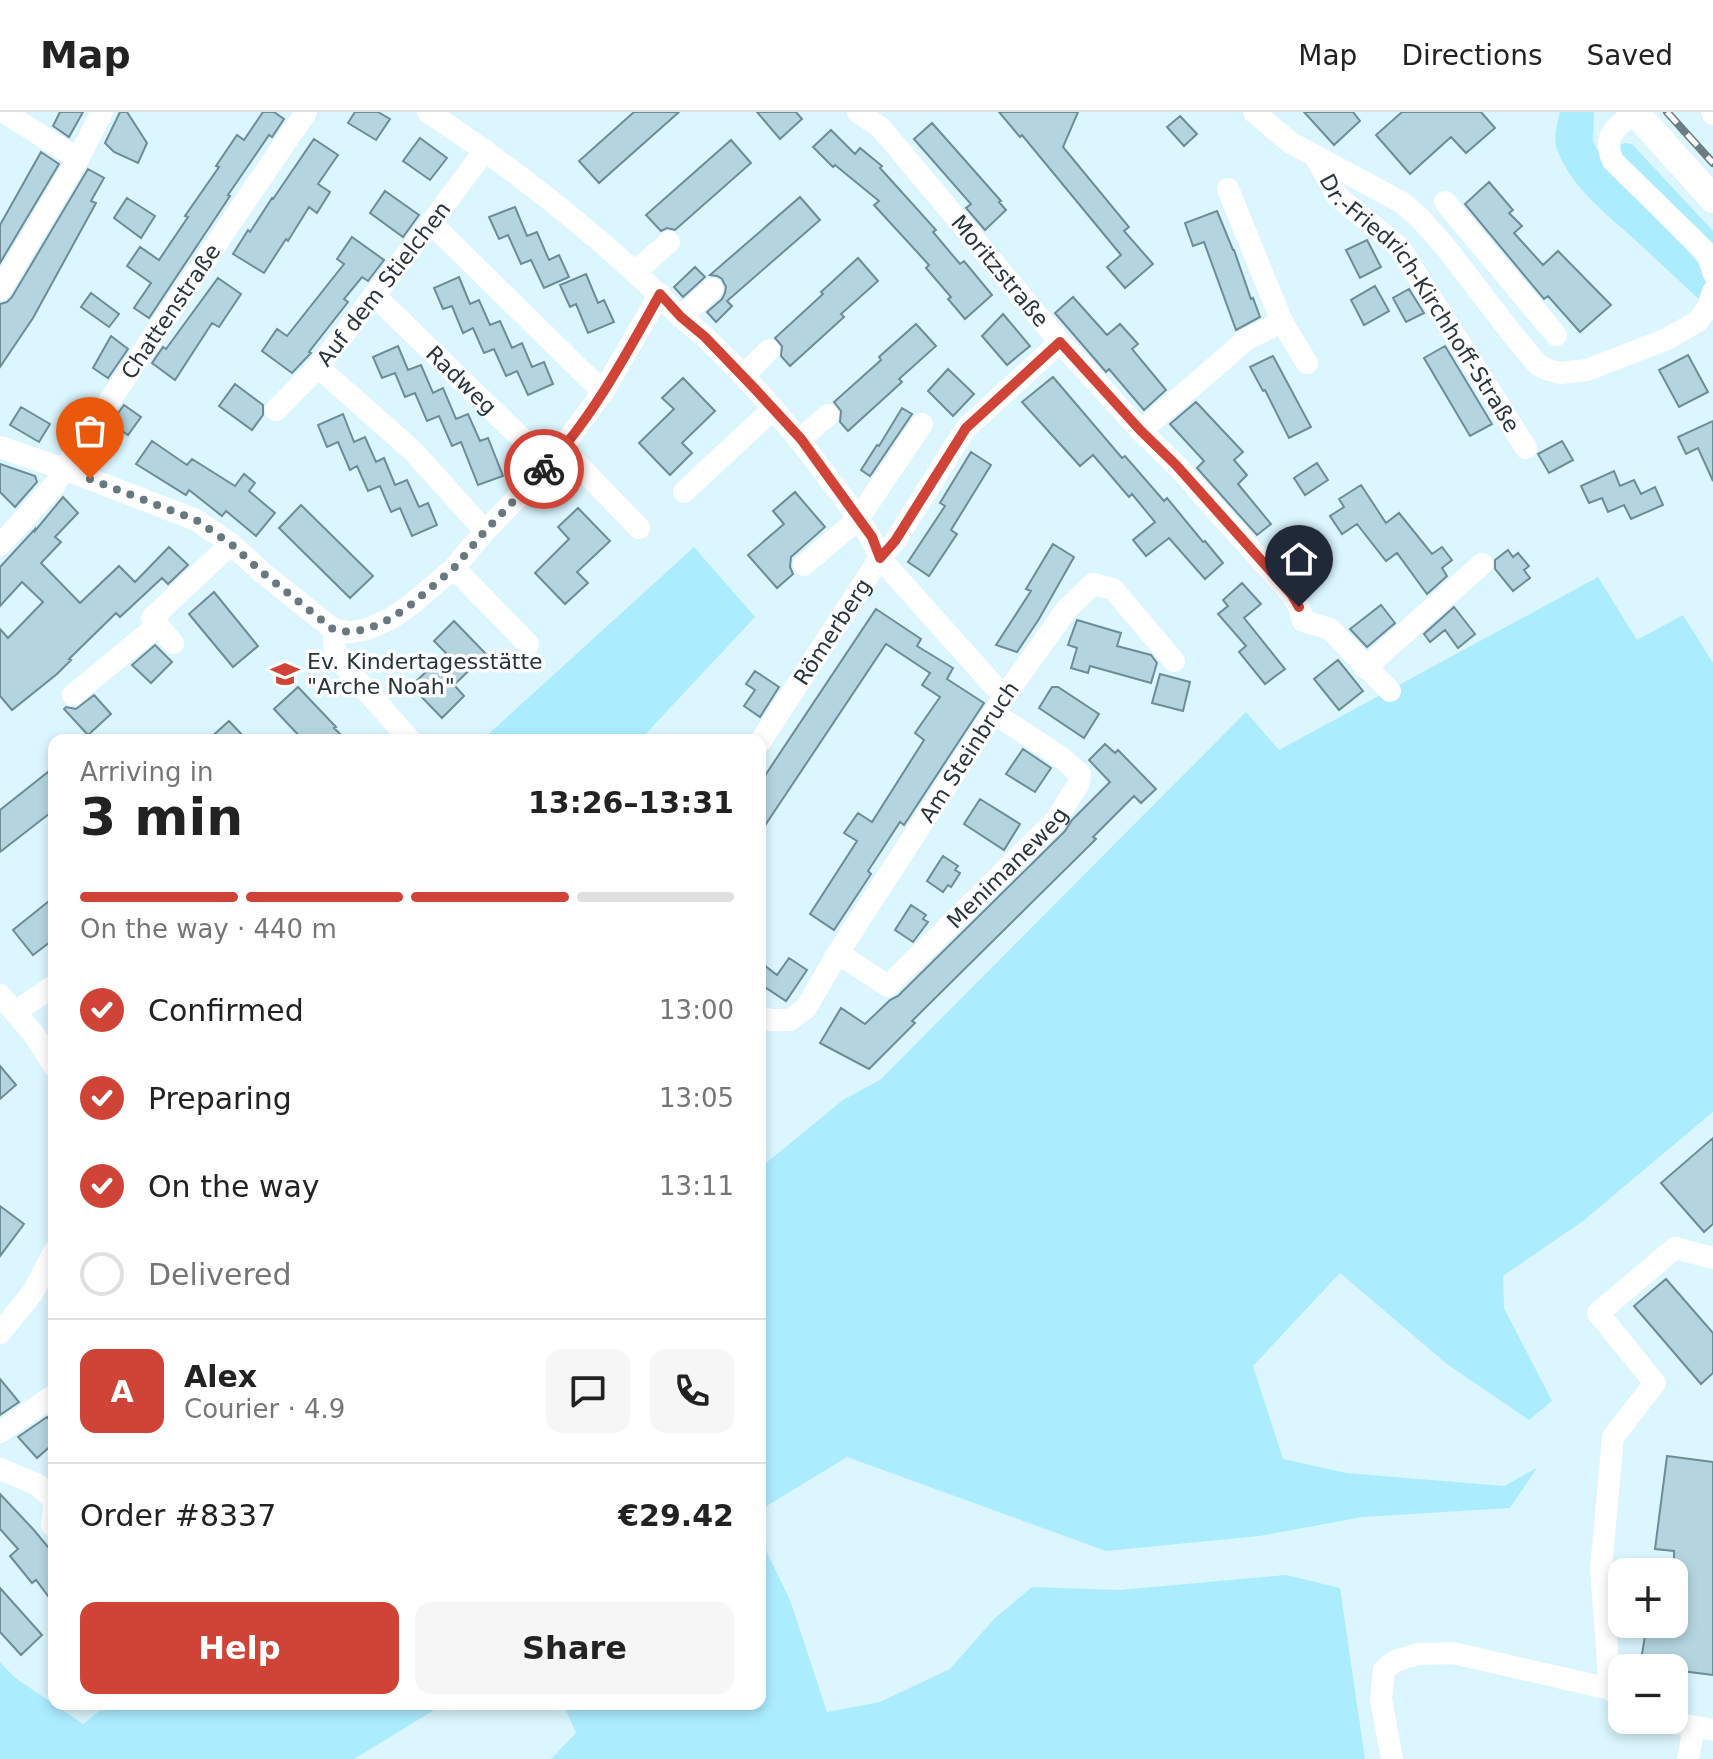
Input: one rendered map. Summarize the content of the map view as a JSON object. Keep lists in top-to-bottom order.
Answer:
{
  "streets": {
    "street": [
      "Moritzstraße",
      "Auf dem Stielchen",
      "Dr.-Friedrich-Kirchhoff-Straße",
      "Chattenstraße",
      "Radweg",
      "Römerberg",
      "Am Steinbruch",
      "Menimaneweg"
    ]
  },
  "crossings": [
    ["Moritzstraße", "Römerberg"],
    ["Auf dem Stielchen", "Radweg"],
    ["Am Steinbruch", "Menimaneweg"]
  ],
  "places": {
    "school or university": ["Ev. Kindertagesstätte \"Arche Noah\""]
  },
  "page": {
    "header": "Map",
    "nav": ["Map", "Directions", "Saved"],
    "heading": ["3 min", "Arriving in", "13:26–13:31"],
    "panel": [
      "Alex",
      "Courier · 4.9",
      "Order #8337",
      "€29.42"
    ],
    "bar": "On the way · 440 m",
    "list": [
      ["Confirmed", "13:00"],
      ["Preparing", "13:05"],
      ["On the way", "13:11"],
      "Delivered"
    ],
    "round": "A",
    "map_buttons": ["+", "−"],
    "buttons": ["Help", "Share"]
  }
}
